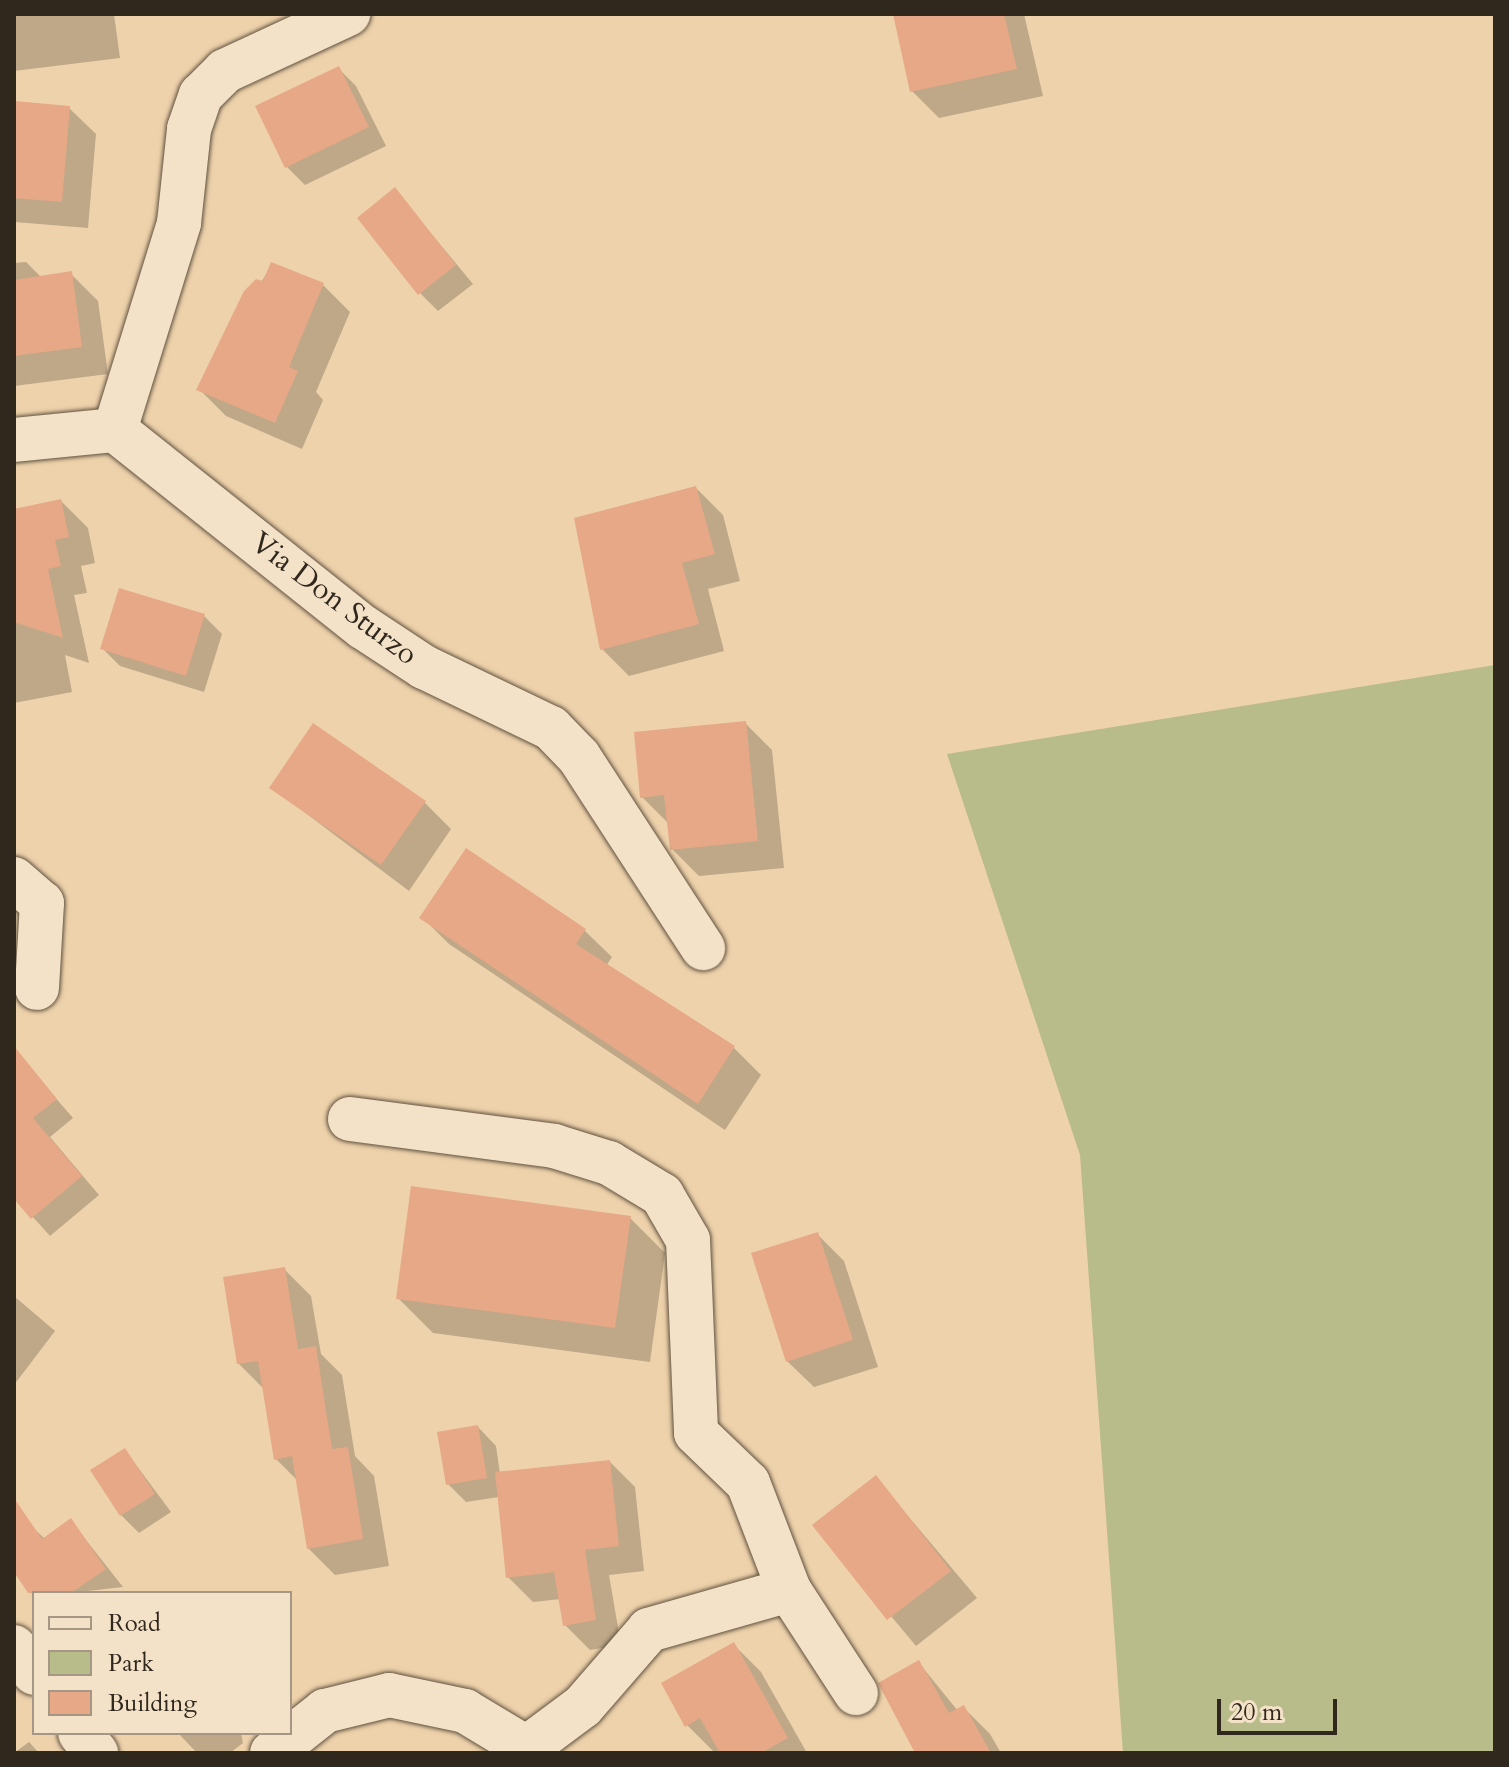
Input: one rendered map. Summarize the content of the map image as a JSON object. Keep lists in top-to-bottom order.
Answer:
{
  "streets": {
    "street": ["Via Don Sturzo"]
  },
  "legend": ["Road", "Park", "Building"],
  "scale_bar": "20 m"
}
